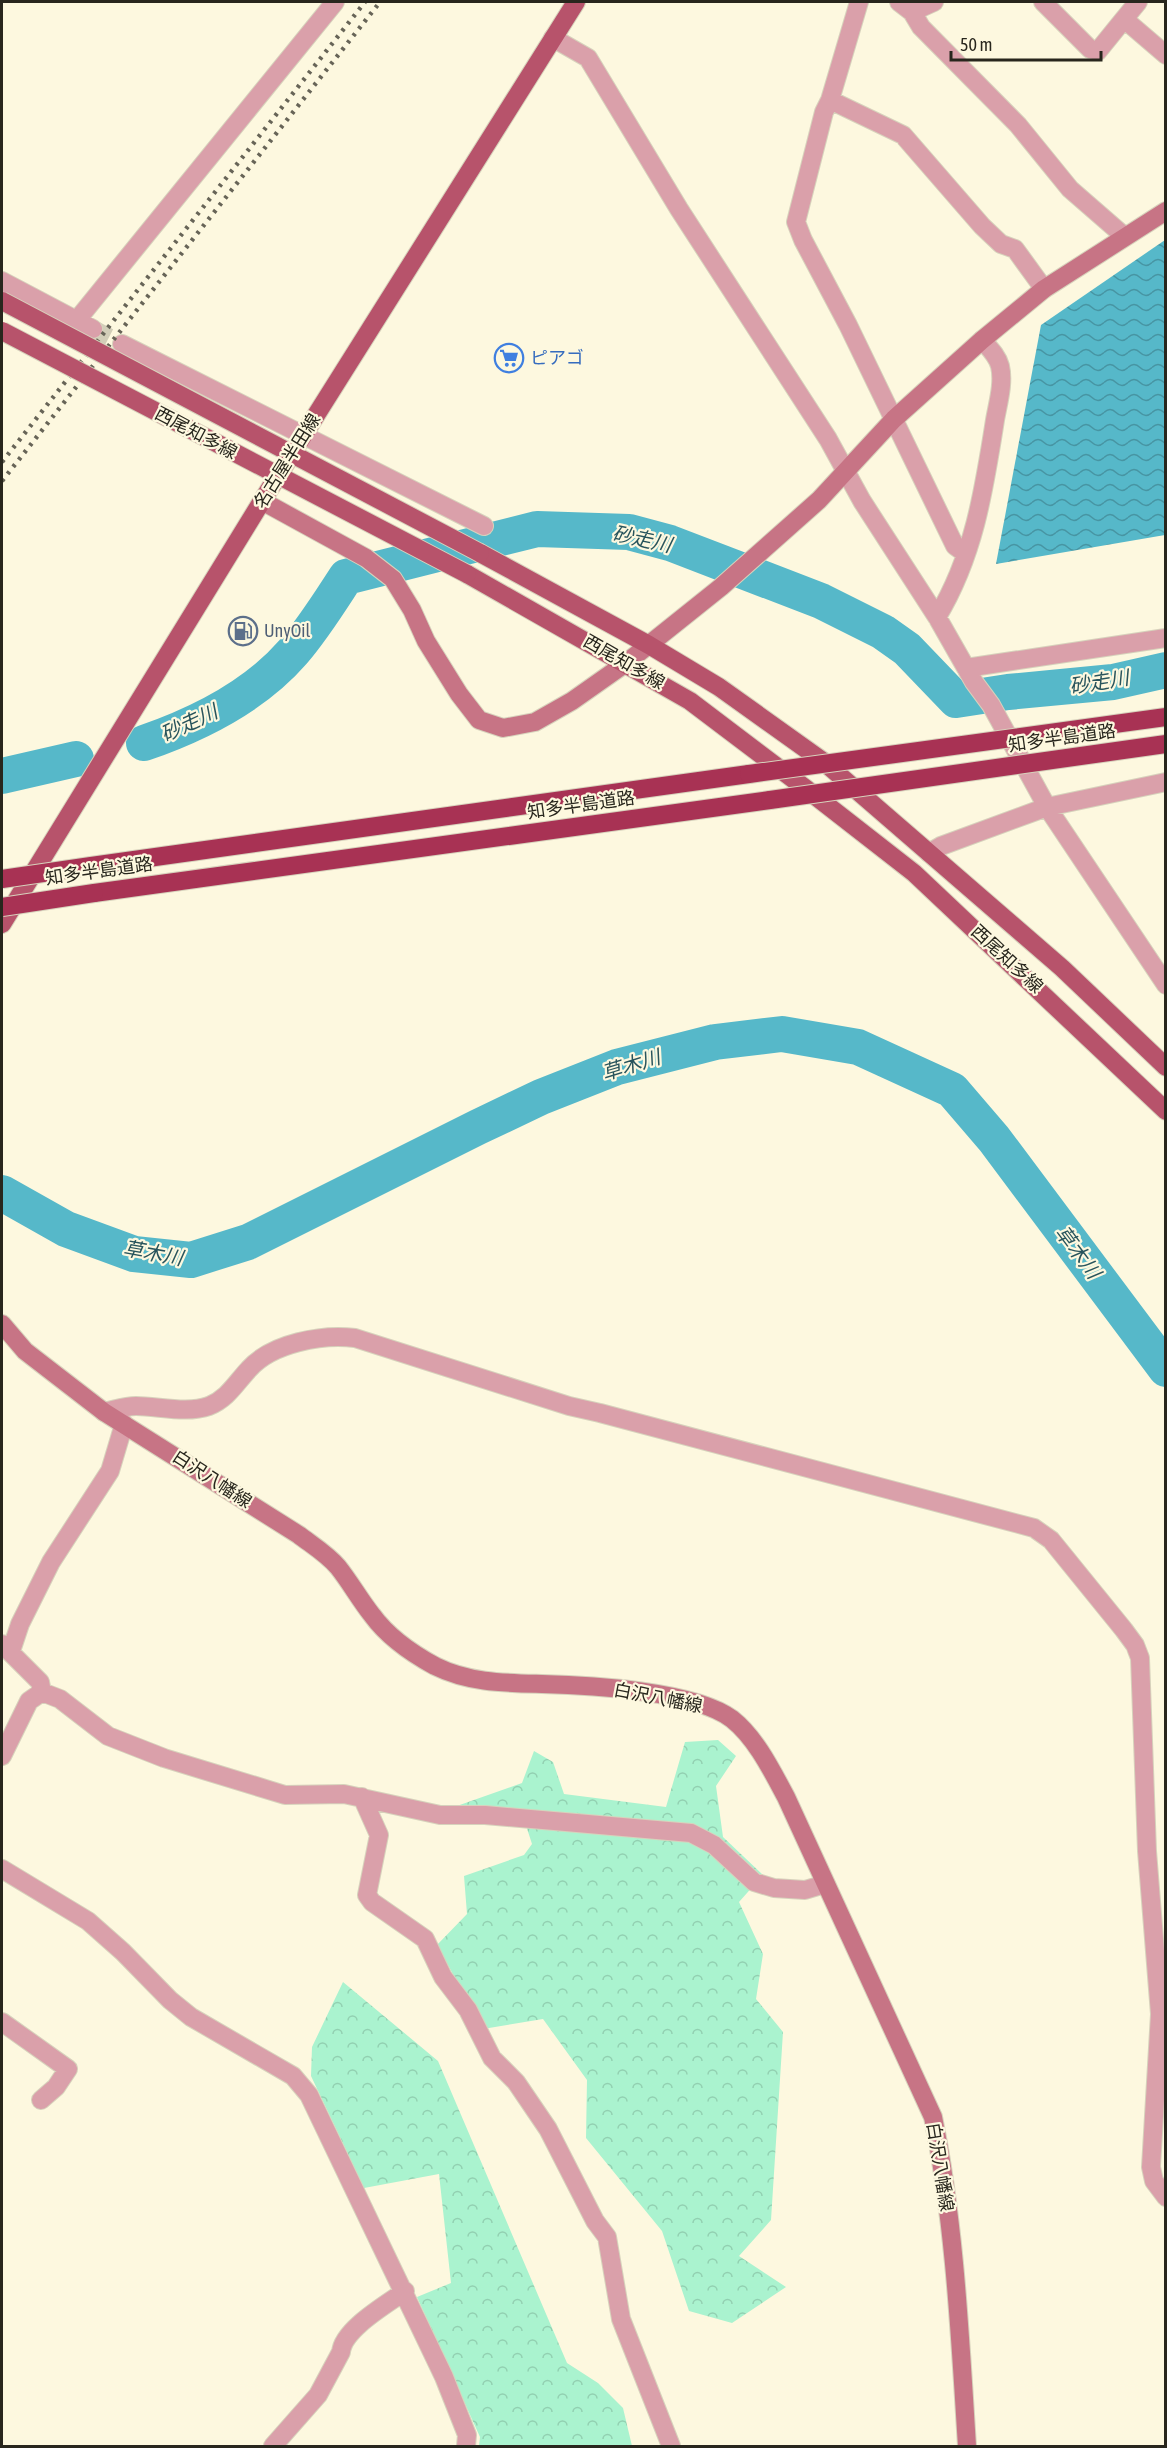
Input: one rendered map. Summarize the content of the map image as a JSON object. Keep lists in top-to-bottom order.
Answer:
{
  "streets": {
    "highway": ["知多半島道路"],
    "main road": ["西尾知多線", "名古屋半田線", "白沢八幡線"]
  },
  "water": ["砂走川", "草木川"],
  "places": {
    "supermarket": ["ピアゴ"],
    "fuel station": ["UnyOil"]
  },
  "scale_bar": "50 m"
}
